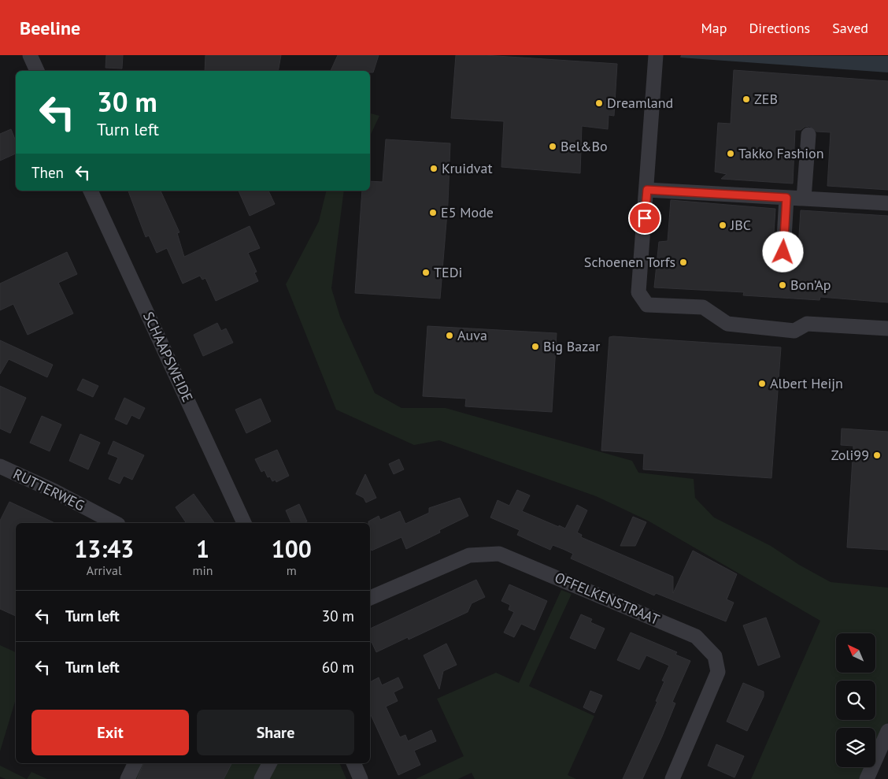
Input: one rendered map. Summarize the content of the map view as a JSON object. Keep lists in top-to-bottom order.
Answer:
{
  "streets": {
    "street": ["SCHAAPSWEIDE", "RUTTERWEG", "OFFELKENSTRAAT"]
  },
  "places": [
    "ZEB",
    "Dreamland",
    "Bel&Bo",
    "Takko Fashion",
    "Kruidvat",
    "E5 Mode",
    "JBC",
    "Schoenen Torfs",
    "TEDi",
    "Bon’Ap",
    "Auva",
    "Big Bazar",
    "Albert Heijn",
    "Zoli99"
  ],
  "north": "top left",
  "page": {
    "header": "Beeline",
    "nav": ["Map", "Directions", "Saved"],
    "turn": ["30 m", "Turn left"],
    "then": "Then",
    "eta": [
      "13:43",
      "Arrival",
      "1",
      "min",
      "100",
      "m"
    ],
    "list": [
      {
        "name": "Turn left",
        "value": "30 m"
      },
      {
        "name": "Turn left",
        "value": "60 m"
      }
    ],
    "buttons": ["Exit", "Share"]
  }
}
